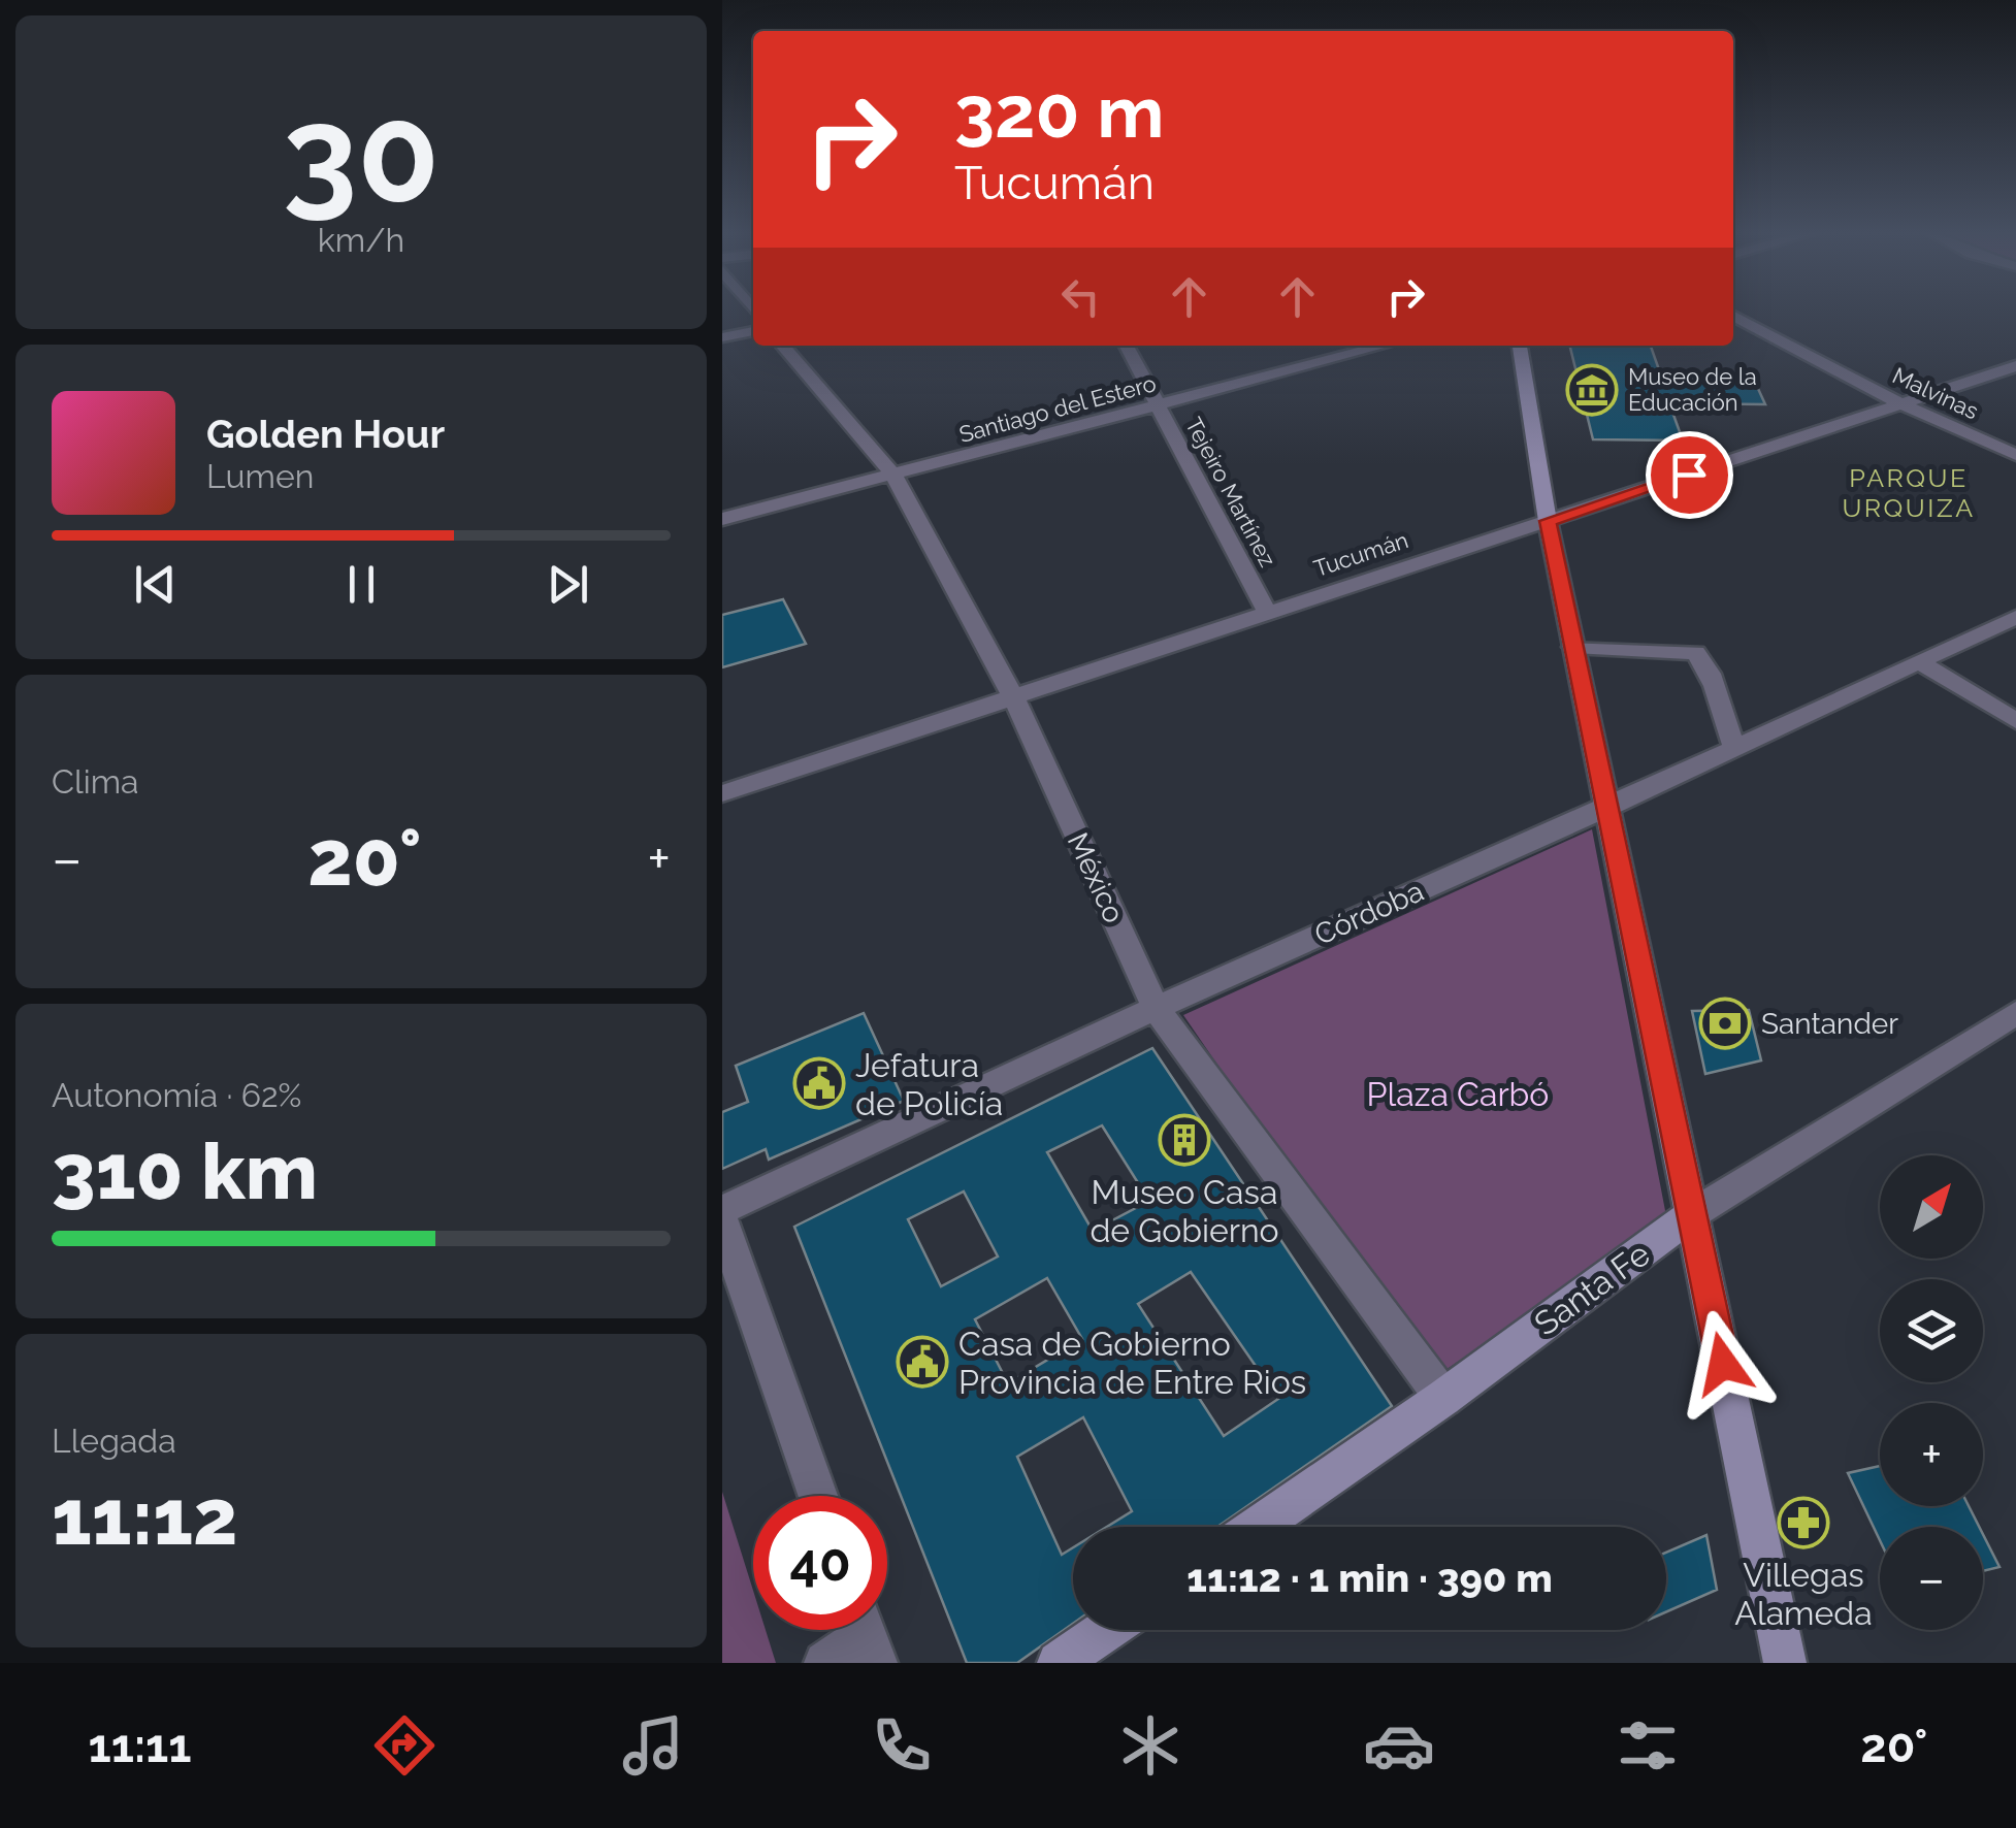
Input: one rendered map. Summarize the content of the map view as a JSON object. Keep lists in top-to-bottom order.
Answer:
{
  "streets": {
    "street": [
      "Malvinas",
      "Santiago del Estero",
      "Tejeiro Martínez",
      "Tucumán",
      "México",
      "Córdoba",
      "Santa Fe"
    ]
  },
  "crossings": [
    ["Malvinas", "Tucumán"],
    ["Santiago del Estero", "Tejeiro Martínez"],
    ["Santiago del Estero", "México"],
    ["Tejeiro Martínez", "Tucumán"],
    ["Tucumán", "México"],
    ["México", "Córdoba"],
    ["México", "Santa Fe"]
  ],
  "districts": ["PARQUE URQUIZA"],
  "parks": ["Plaza Carbó"],
  "places": {
    "museum": ["Museo de la Educación"],
    "bank": ["Santander"],
    "public building": ["Jefatura de Policía", "Casa de Gobierno Provincia de Entre Rios"],
    "building": ["Museo Casa de Gobierno"],
    "pharmacy": ["Villegas Alameda"]
  },
  "north": "top right",
  "page": {
    "tile": [
      ["30", "km/h"],
      "Clima",
      ["Autonomía · 62%", "310 km"],
      ["Llegada", "11:12"]
    ],
    "turn": ["320 m", "Tucumán"],
    "song": ["Golden Hour", "Lumen"],
    "heat": ["−", "20°", "+"],
    "map_buttons": ["+", "−"],
    "limit": "40",
    "trip": "11:12 · 1 min · 390 m",
    "tabs": ["11:11", "20°"]
  }
}
